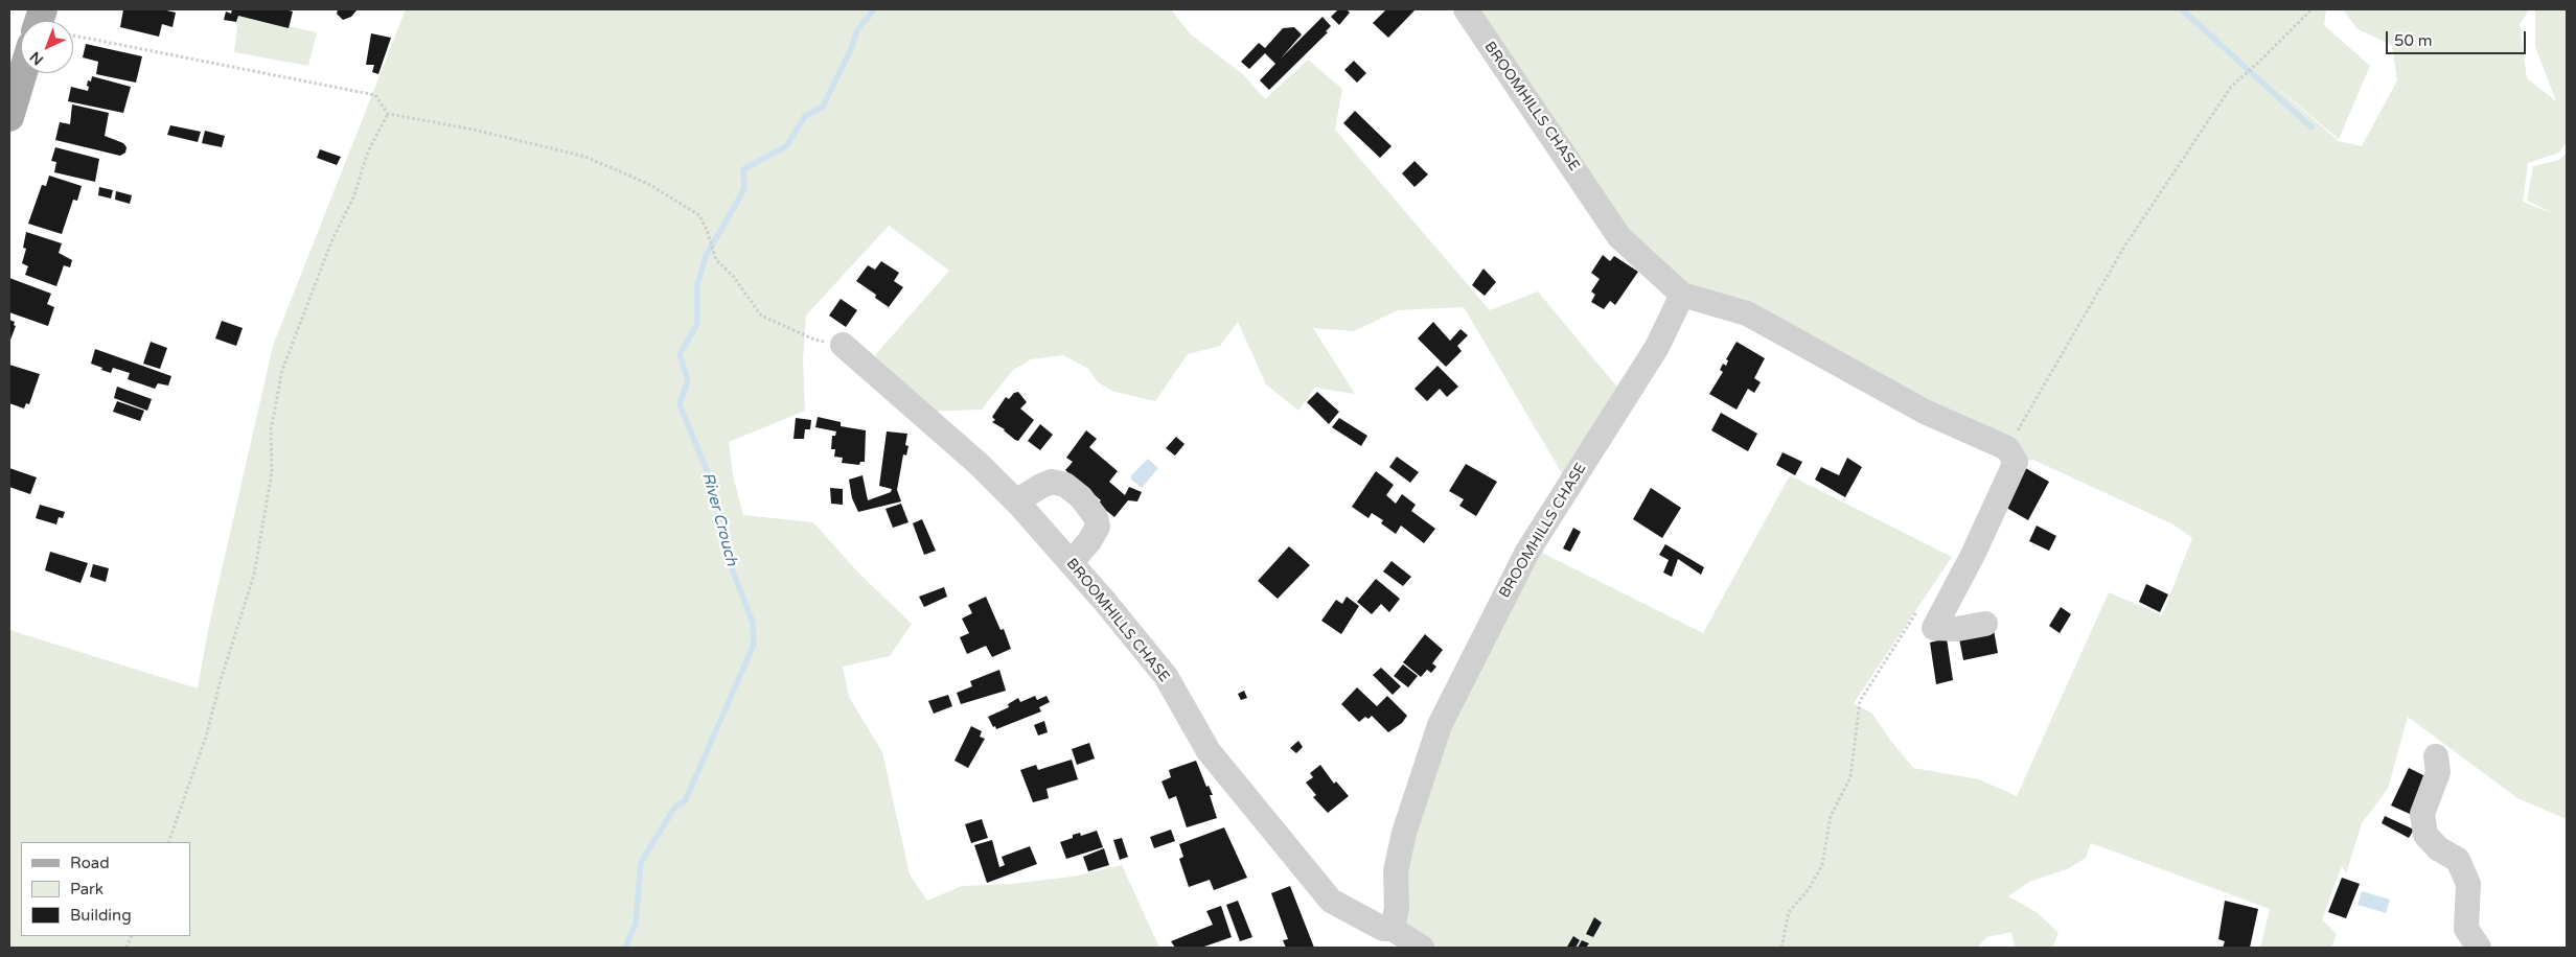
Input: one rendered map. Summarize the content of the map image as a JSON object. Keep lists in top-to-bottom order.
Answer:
{
  "streets": {
    "street": ["BROOMHILLS CHASE"]
  },
  "water": ["River Crouch"],
  "legend": ["Road", "Park", "Building"],
  "scale_bar": "50 m",
  "north": "bottom left"
}
